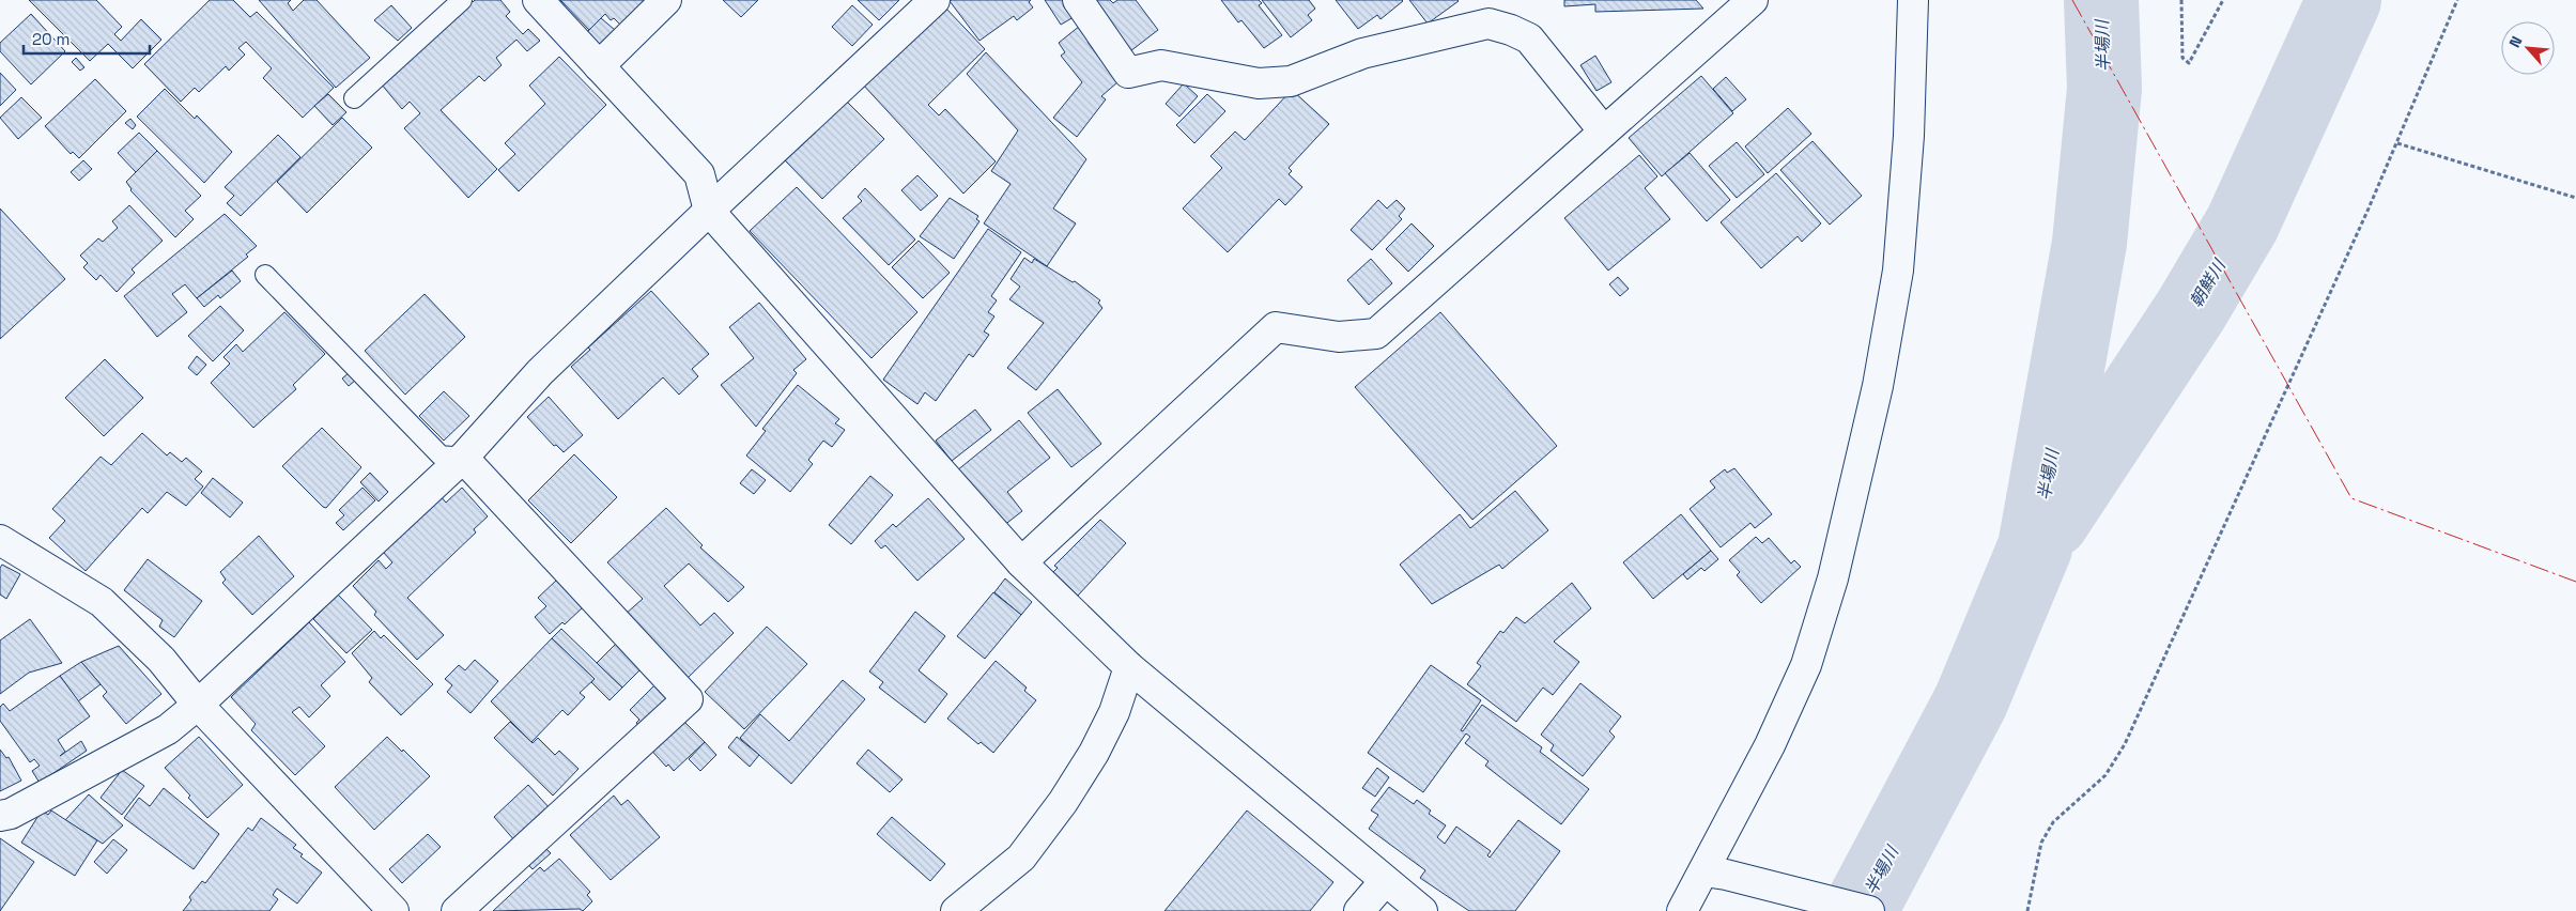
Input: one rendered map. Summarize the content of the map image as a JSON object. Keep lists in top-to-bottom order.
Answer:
{
  "water": ["半場川", "朝鮮川"],
  "scale_bar": "20 m",
  "north": "top left"
}
